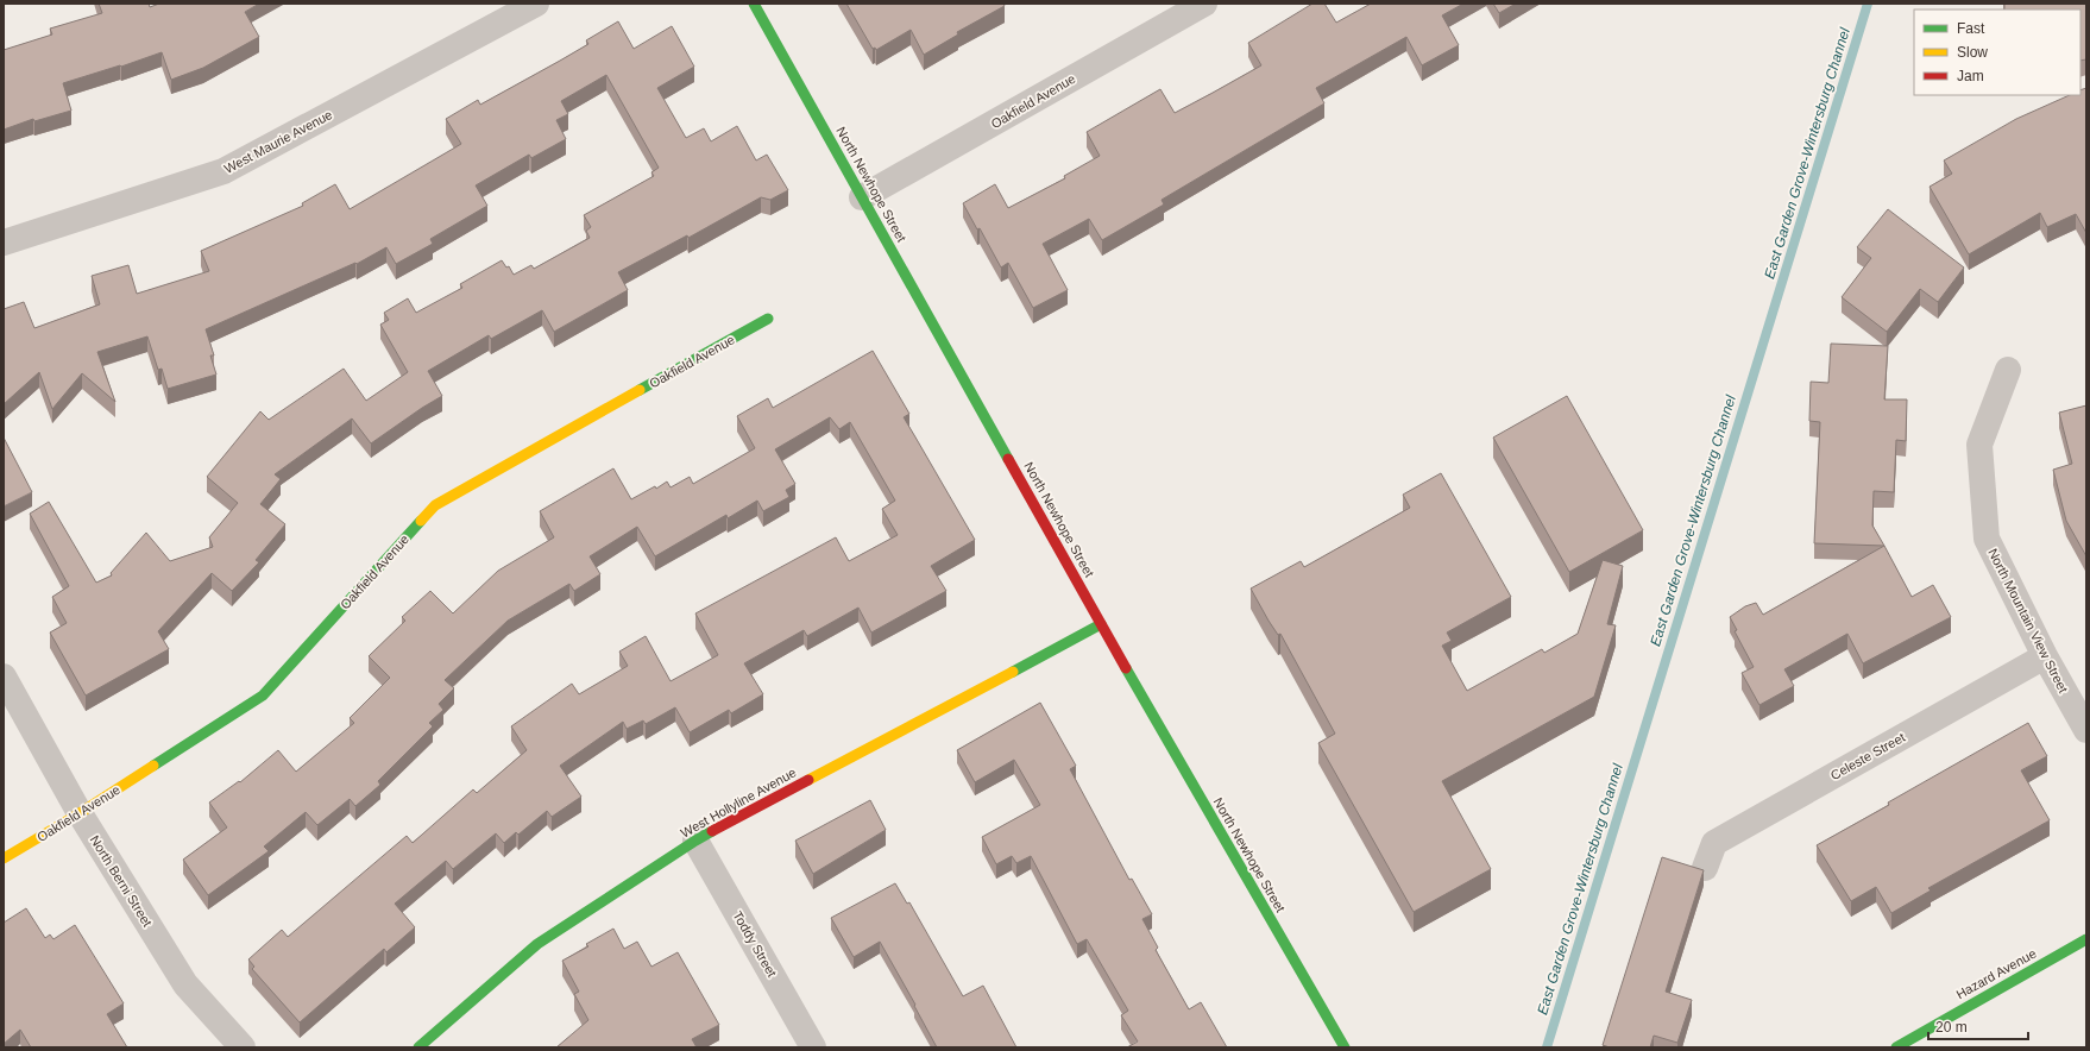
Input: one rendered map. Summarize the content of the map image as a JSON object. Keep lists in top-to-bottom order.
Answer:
{
  "streets": {
    "street": [
      "Oakfield Avenue",
      "West Maurie Avenue",
      "North Newhope Street",
      "North Mountain View Street",
      "Celeste Street",
      "West Hollyline Avenue",
      "North Berni Street",
      "Toddy Street",
      "Hazard Avenue"
    ]
  },
  "crossings": [
    ["Oakfield Avenue", "North Newhope Street"],
    ["Oakfield Avenue", "North Berni Street"],
    ["North Newhope Street", "West Hollyline Avenue"],
    ["North Mountain View Street", "Celeste Street"],
    ["West Hollyline Avenue", "Toddy Street"]
  ],
  "water": ["East Garden Grove-Wintersburg Channel"],
  "legend": ["Fast", "Slow", "Jam"],
  "scale_bar": "20 m"
}
